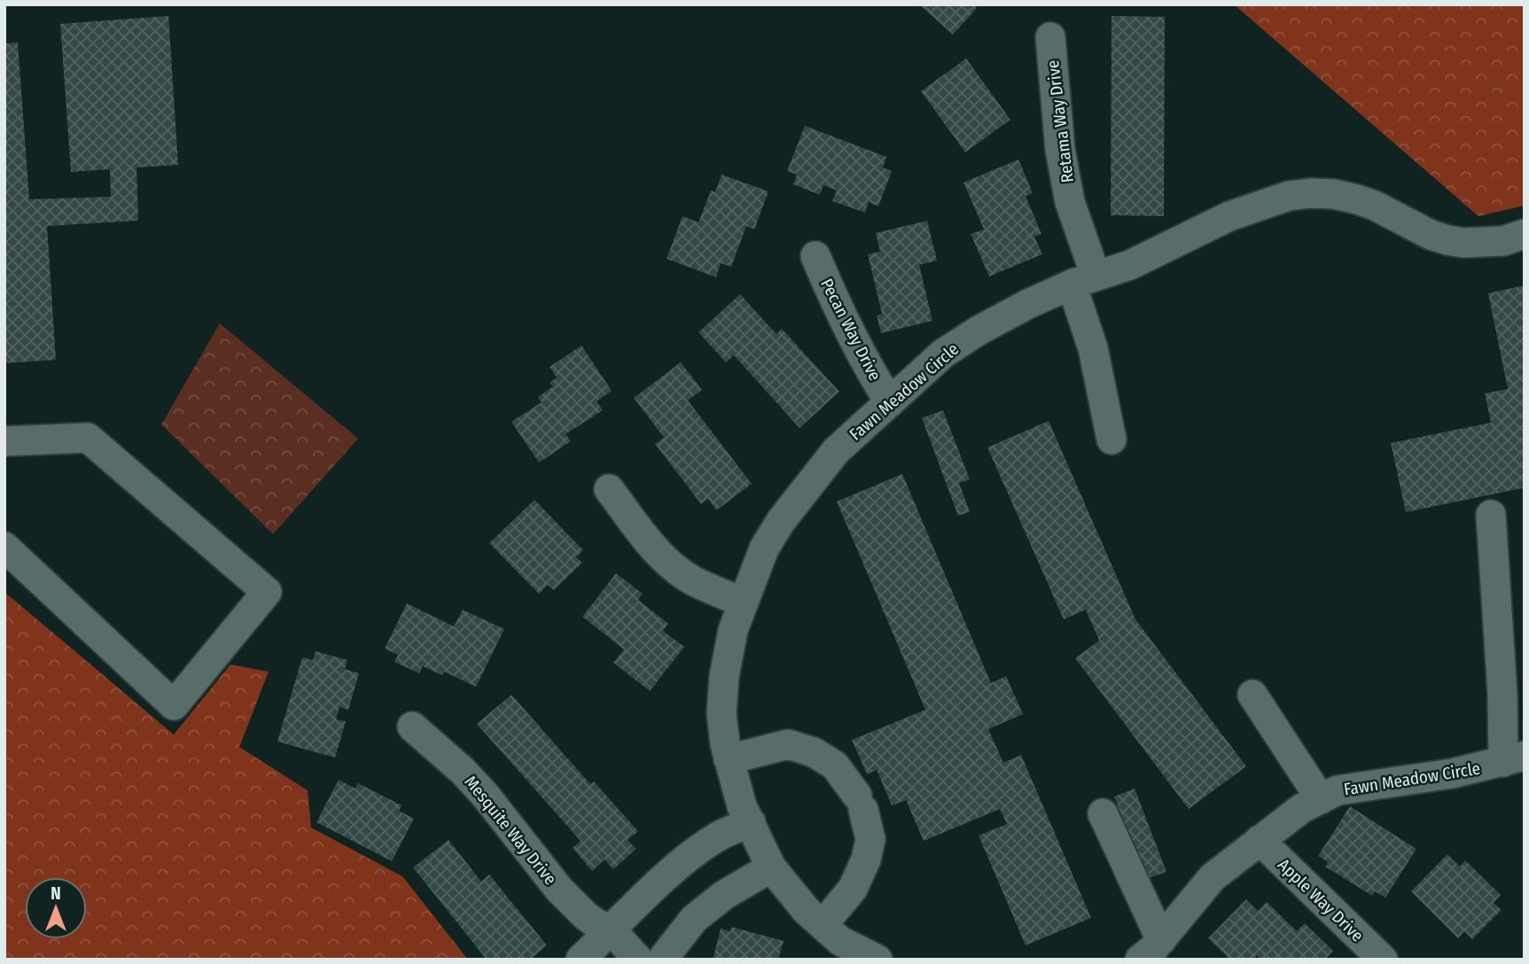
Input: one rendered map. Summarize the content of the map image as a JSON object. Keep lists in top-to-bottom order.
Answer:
{
  "streets": {
    "street": [
      "Retama Way Drive",
      "Pecan Way Drive",
      "Fawn Meadow Circle",
      "Mesquite Way Drive",
      "Apple Way Drive"
    ]
  },
  "crossings": [
    ["Retama Way Drive", "Fawn Meadow Circle"],
    ["Pecan Way Drive", "Fawn Meadow Circle"],
    ["Fawn Meadow Circle", "Apple Way Drive"]
  ],
  "north": "top"
}
